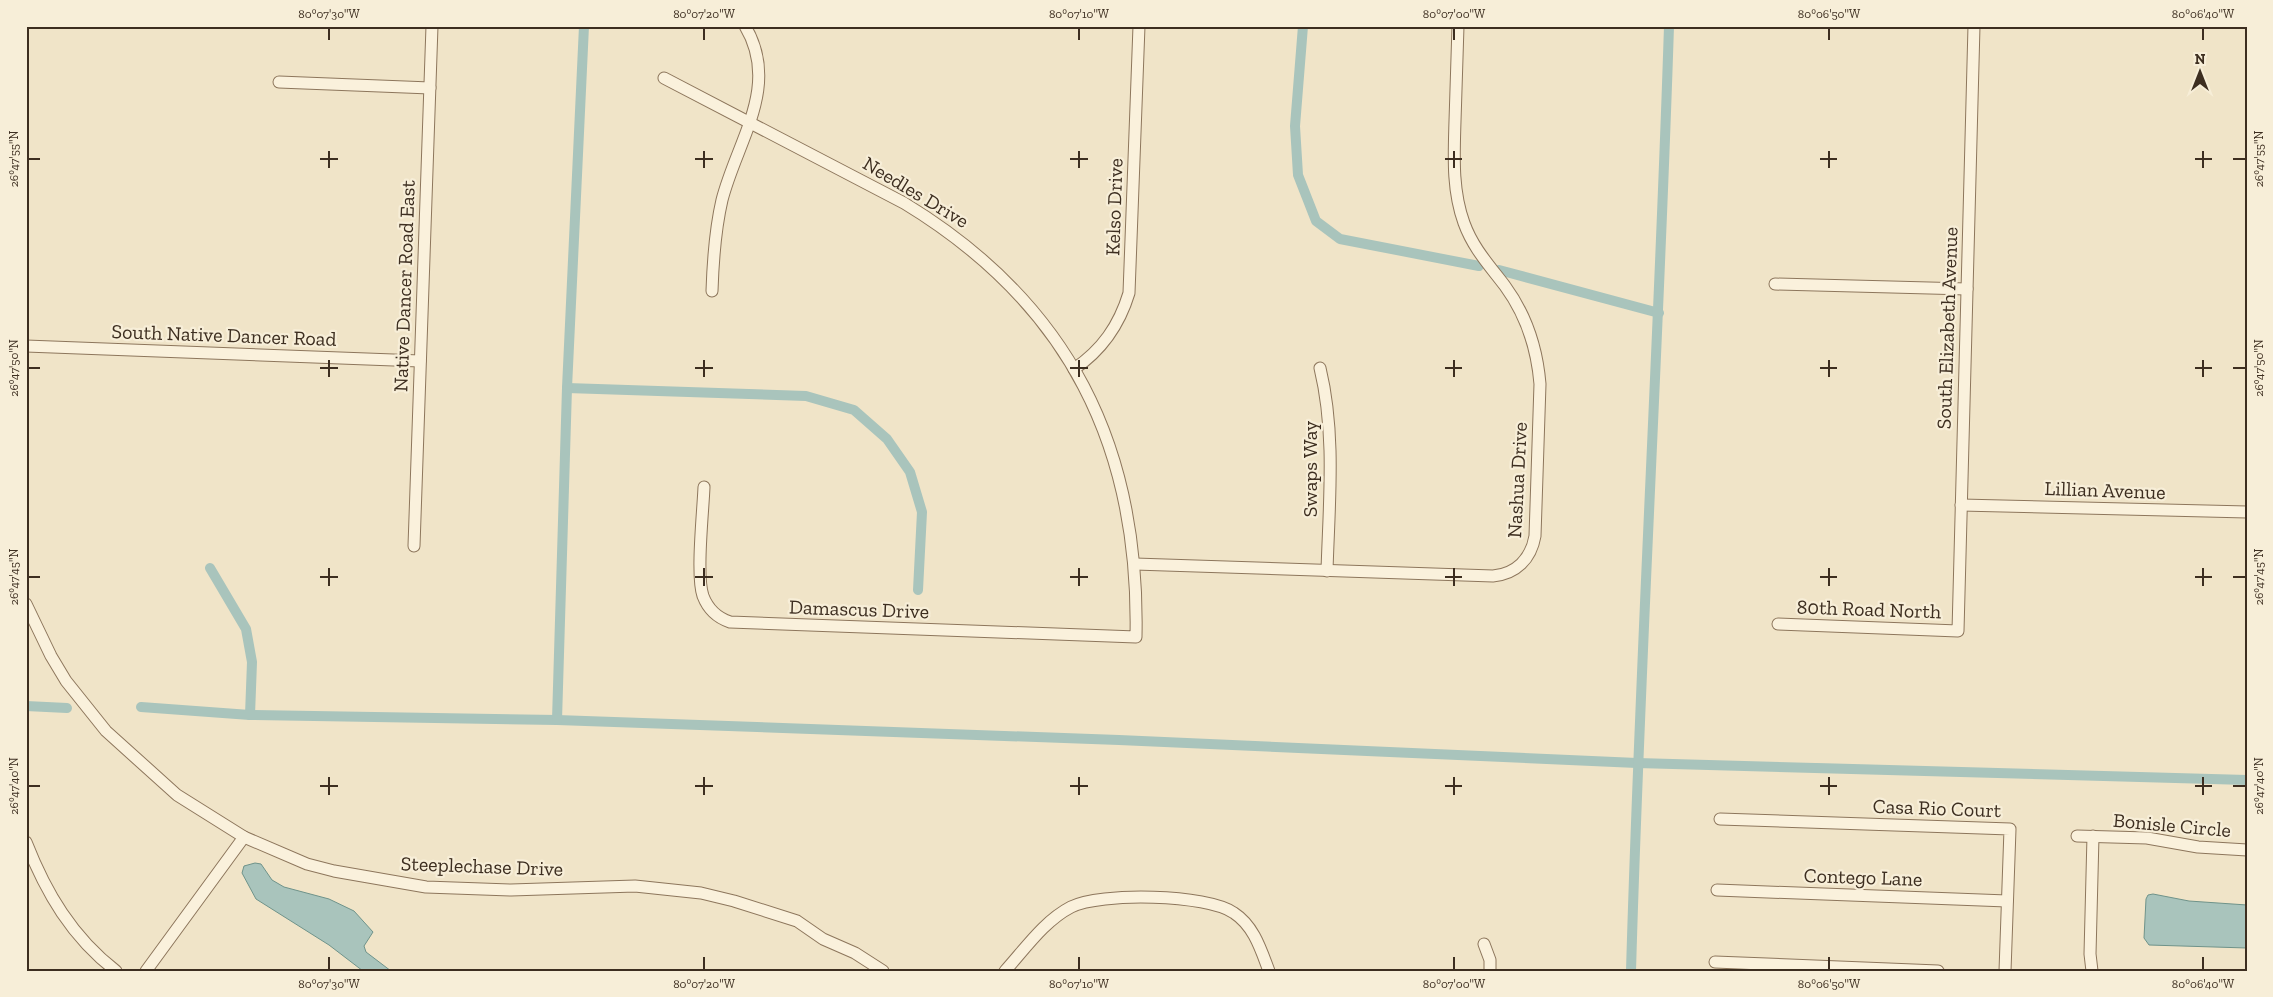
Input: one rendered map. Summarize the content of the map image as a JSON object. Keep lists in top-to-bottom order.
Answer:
{
  "streets": {
    "street": [
      "Needles Drive",
      "Kelso Drive",
      "Native Dancer Road East",
      "South Elizabeth Avenue",
      "South Native Dancer Road",
      "Swaps Way",
      "Nashua Drive",
      "Lillian Avenue",
      "Damascus Drive",
      "80th Road North",
      "Casa Rio Court",
      "Bonisle Circle",
      "Steeplechase Drive",
      "Contego Lane"
    ]
  },
  "crossings": [
    ["Needles Drive", "Kelso Drive"],
    ["Needles Drive", "Nashua Drive"],
    ["Needles Drive", "Damascus Drive"],
    ["Native Dancer Road East", "South Native Dancer Road"],
    ["South Elizabeth Avenue", "Lillian Avenue"],
    ["South Elizabeth Avenue", "80th Road North"],
    ["Swaps Way", "Nashua Drive"],
    ["Casa Rio Court", "Contego Lane"]
  ],
  "north": "top",
  "coordinates": [
    "80°07'30\"W",
    "80°07'20\"W",
    "80°07'10\"W",
    "80°07'00\"W",
    "80°06'50\"W",
    "80°06'40\"W",
    "26°47'55\"N",
    "26°47'50\"N",
    "26°47'45\"N",
    "26°47'40\"N"
  ]
}
